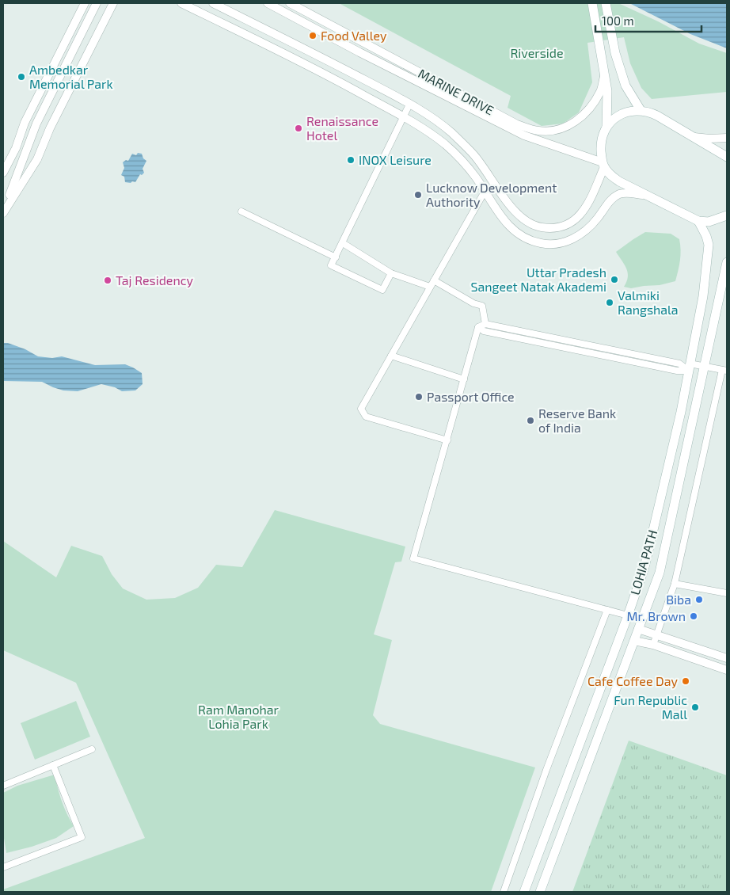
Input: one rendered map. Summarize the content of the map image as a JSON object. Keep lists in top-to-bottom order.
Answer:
{
  "streets": {
    "main road": ["LOHIA PATH"],
    "street": ["MARINE DRIVE"]
  },
  "parks": ["Riverside", "Ram Manohar Lohia Park"],
  "places": [
    "Food Valley",
    "Ambedkar Memorial Park",
    "Renaissance Hotel",
    "INOX Leisure",
    "Lucknow Development Authority",
    "Uttar Pradesh Sangeet Natak Akademi",
    "Taj Residency",
    "Valmiki Rangshala",
    "Passport Office",
    "Reserve Bank of India",
    "Biba",
    "Mr. Brown",
    "Cafe Coffee Day",
    "Fun Republic Mall"
  ],
  "scale_bar": "100 m"
}
